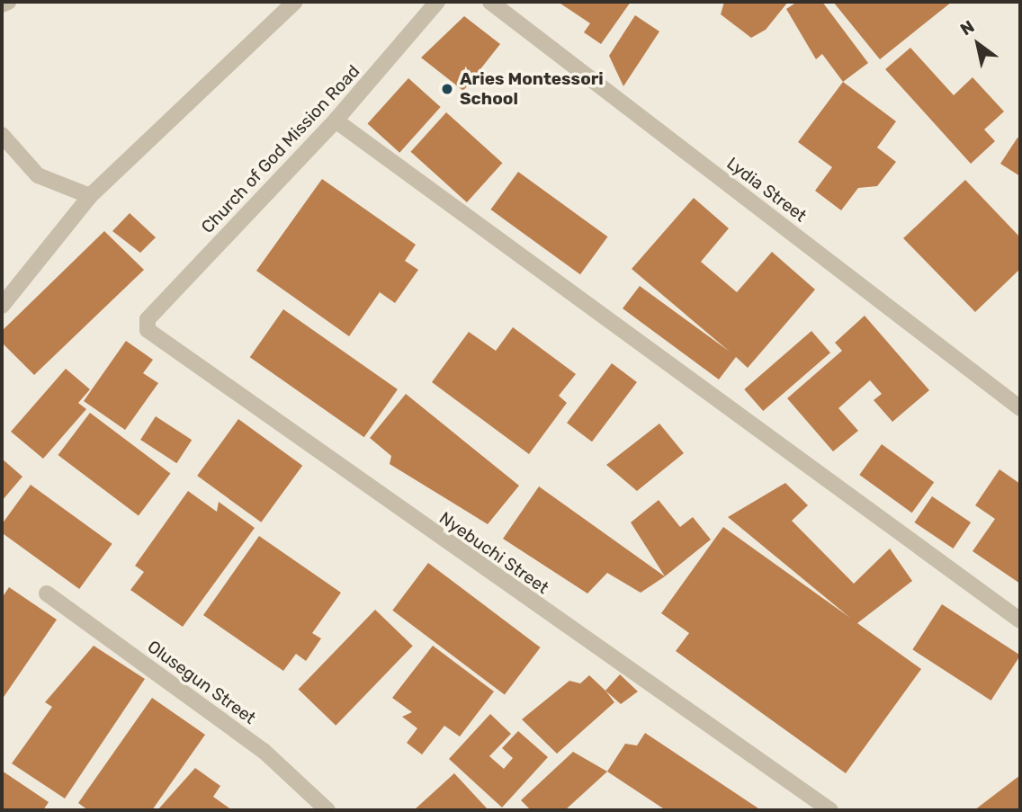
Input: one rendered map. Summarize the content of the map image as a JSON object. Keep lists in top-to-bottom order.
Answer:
{
  "streets": {
    "street": [
      "Church of God Mission Road",
      "Lydia Street",
      "Nyebuchi Street",
      "Olusegun Street"
    ]
  },
  "crossings": [
    ["Church of God Mission Road", "Nyebuchi Street"]
  ],
  "places": ["Aries Montessori School"],
  "north": "top left"
}
